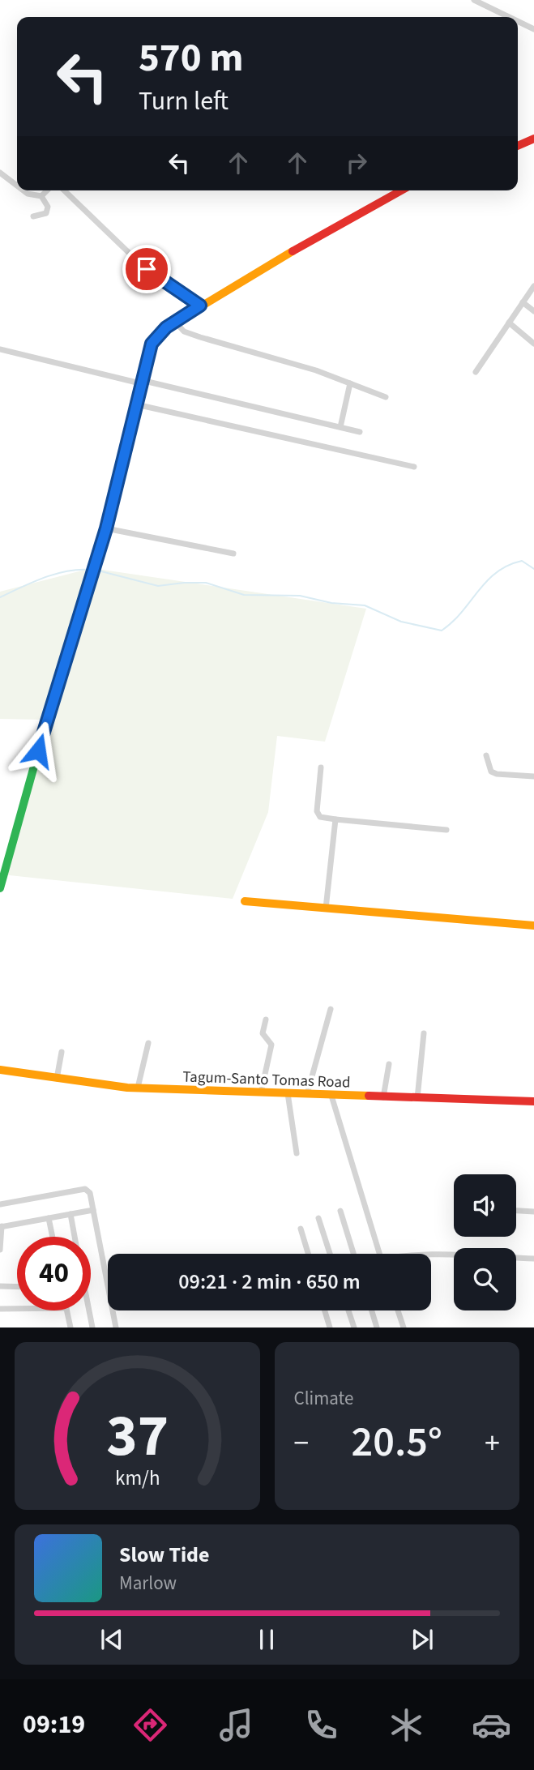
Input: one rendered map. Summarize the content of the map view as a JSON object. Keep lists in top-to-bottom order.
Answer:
{
  "streets": {
    "street": ["Tagum-Santo Tomas Road"]
  },
  "page": {
    "turn": ["570 m", "Turn left"],
    "limit": "40",
    "trip": "09:21 · 2 min · 650 m",
    "tile": "Climate",
    "heat": ["−", "20.5°", "+"],
    "song": ["Slow Tide", "Marlow"],
    "tabs": "09:19",
    "gauge": ["37", "km/h"]
  }
}
